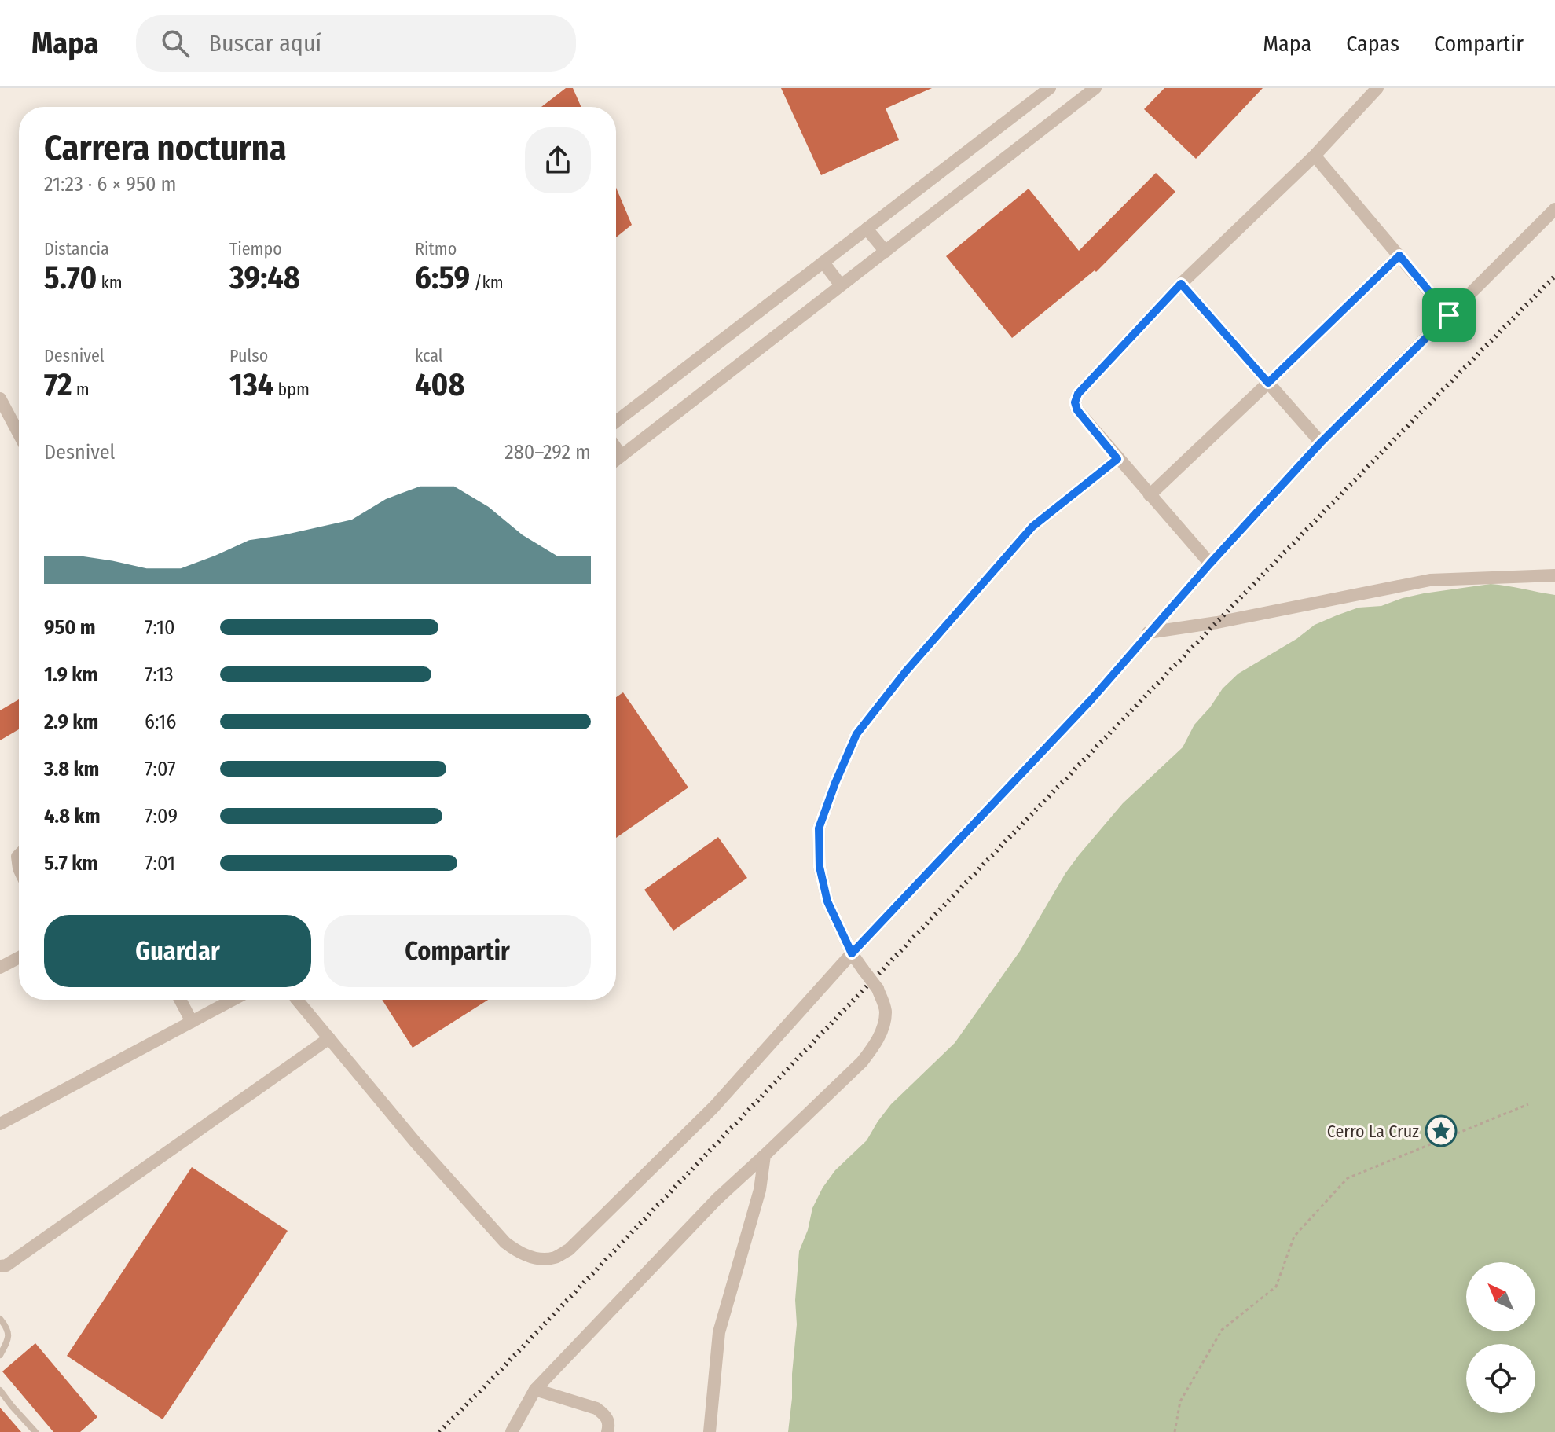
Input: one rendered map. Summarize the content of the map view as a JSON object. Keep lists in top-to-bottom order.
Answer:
{
  "places": {
    "place": ["Cerro La Cruz"]
  },
  "north": "top left",
  "page": {
    "header": "Mapa",
    "search": "Buscar aquí",
    "nav": ["Mapa", "Capas", "Compartir"],
    "heading": ["Carrera nocturna", "21:23 · 6 × 950 m"],
    "stats": [
      ["Distancia", "5.70 km"],
      ["Tiempo", "39:48"],
      ["Ritmo", "6:59 /km"],
      ["Desnivel", "72 m"],
      ["Pulso", "134 bpm"],
      ["kcal", "408"]
    ],
    "chart": ["Desnivel", "280–292 m"],
    "list": [
      {
        "name": "950 m",
        "note": "7:10"
      },
      {
        "name": "1.9 km",
        "note": "7:13"
      },
      {
        "name": "2.9 km",
        "note": "6:16"
      },
      {
        "name": "3.8 km",
        "note": "7:07"
      },
      {
        "name": "4.8 km",
        "note": "7:09"
      },
      {
        "name": "5.7 km",
        "note": "7:01"
      }
    ],
    "buttons": ["Guardar", "Compartir"]
  }
}
